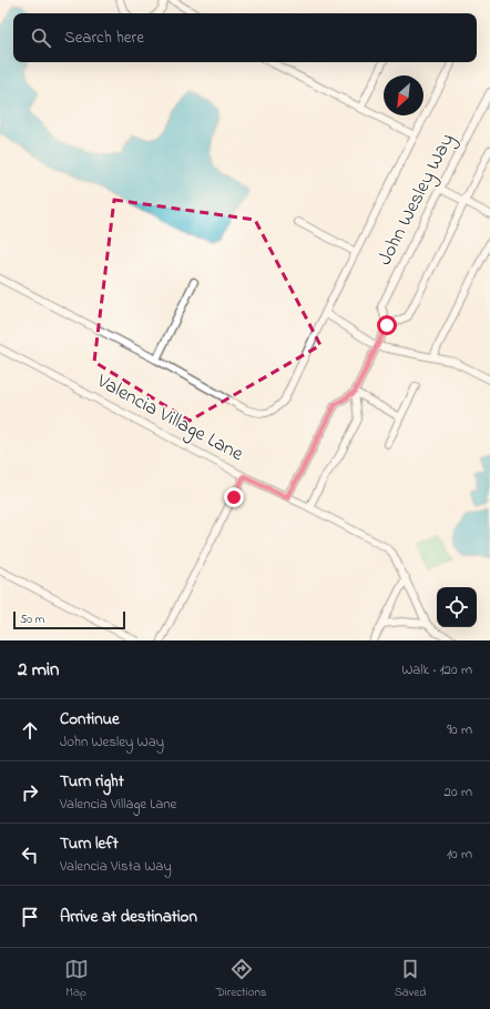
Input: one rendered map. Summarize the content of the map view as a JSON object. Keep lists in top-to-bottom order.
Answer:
{
  "streets": {
    "lane": ["John Wesley Way", "Valencia Village Lane"]
  },
  "scale_bar": "50 m",
  "north": "bottom left",
  "page": {
    "search": "Search here",
    "scale": "50 m",
    "heading": ["2 min", "Walk · 120 m"],
    "list": [
      ["Continue", "John Wesley Way", "90 m"],
      ["Turn right", "Valencia Village Lane", "20 m"],
      ["Turn left", "Valencia Vista Way", "10 m"],
      "Arrive at destination"
    ],
    "nav": ["Map", "Directions", "Saved"]
  }
}
